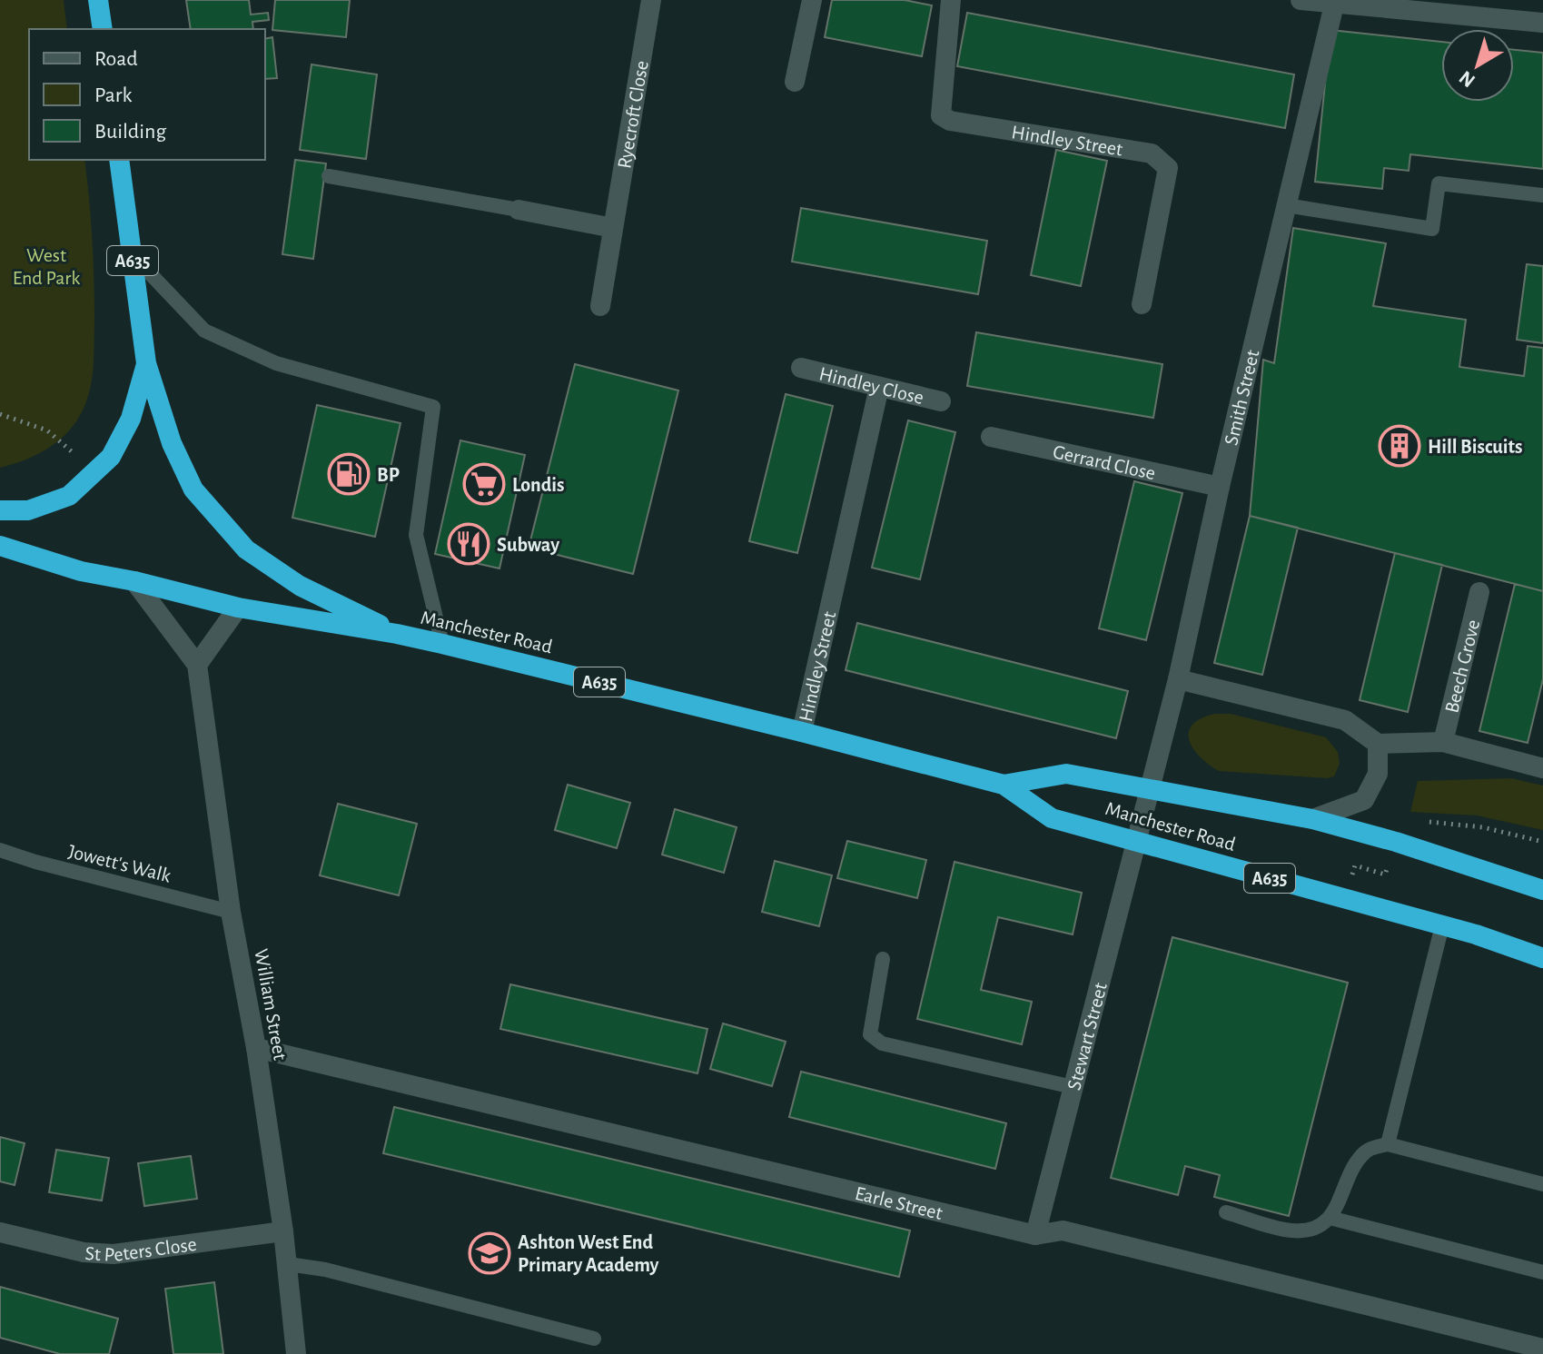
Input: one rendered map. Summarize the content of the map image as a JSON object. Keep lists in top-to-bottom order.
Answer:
{
  "streets": {
    "highway": ["A635", "Manchester Road"],
    "street": [
      "Ryecroft Close",
      "Hindley Street",
      "Hindley Close",
      "Smith Street",
      "Gerrard Close",
      "Beech Grove",
      "William Street",
      "Stewart Street",
      "Earle Street",
      "St Peters Close"
    ],
    "lane": ["Jowett's Walk"]
  },
  "crossings": [
    ["Hindley Street", "Hindley Close"],
    ["Hindley Street", "Manchester Road"],
    ["A635", "Manchester Road"],
    ["Smith Street", "Gerrard Close"],
    ["Smith Street", "Manchester Road"],
    ["Smith Street", "Stewart Street"],
    ["Manchester Road", "William Street"],
    ["Manchester Road", "Stewart Street"],
    ["Jowett's Walk", "William Street"],
    ["William Street", "Earle Street"],
    ["William Street", "St Peters Close"],
    ["Stewart Street", "Earle Street"]
  ],
  "parks": ["West End Park"],
  "places": {
    "building": ["Hill Biscuits"],
    "fuel station": ["BP"],
    "supermarket": ["Londis"],
    "restaurant": ["Subway"],
    "school or university": ["Ashton West End Primary Academy"]
  },
  "legend": ["Road", "Park", "Building"],
  "north": "bottom left"
}
